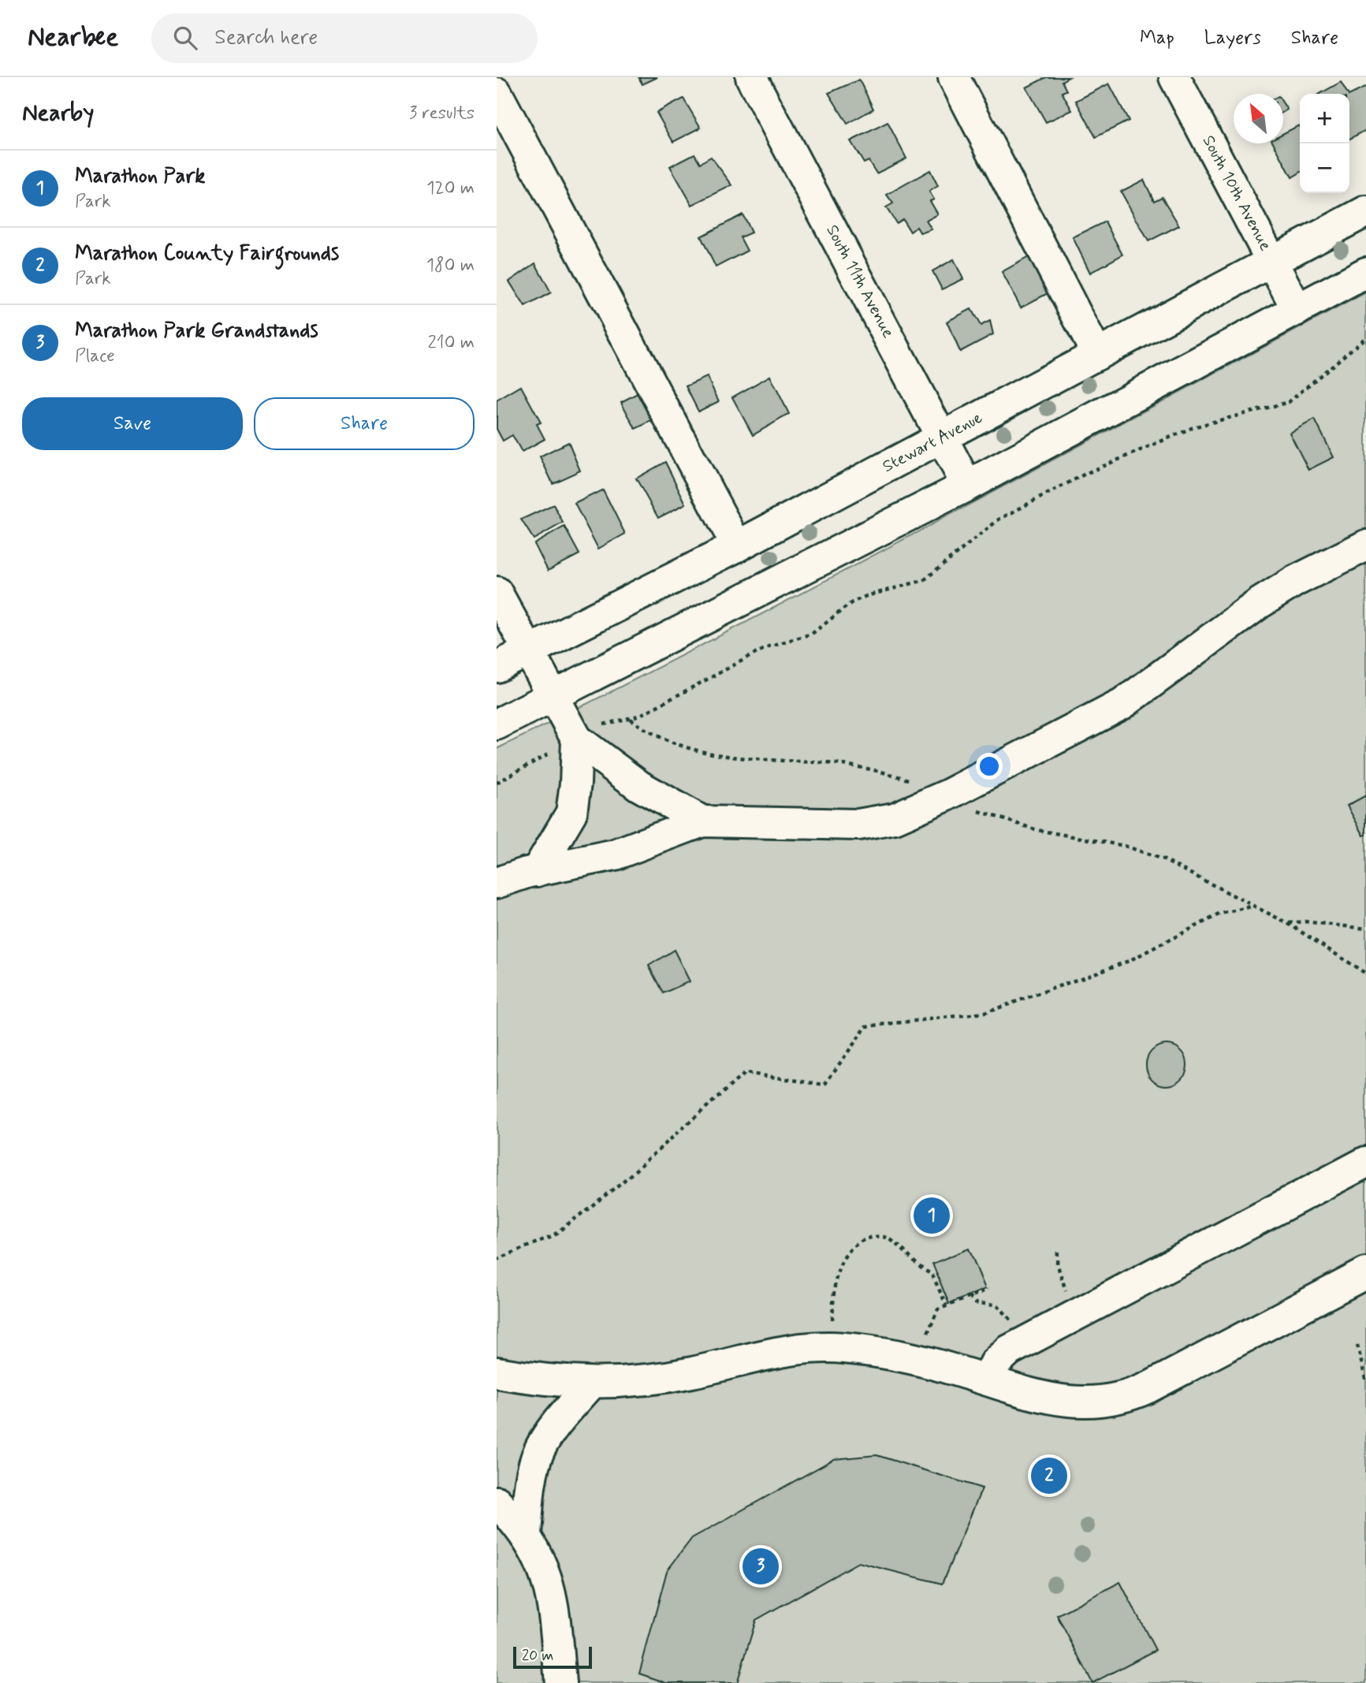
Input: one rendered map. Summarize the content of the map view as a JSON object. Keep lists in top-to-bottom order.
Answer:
{
  "streets": {
    "main road": ["South 10th Avenue", "South 11th Avenue", "Stewart Avenue"]
  },
  "crossings": [
    ["South 10th Avenue", "Stewart Avenue"],
    ["South 11th Avenue", "Stewart Avenue"]
  ],
  "scale_bar": "20 m",
  "north": "top left",
  "page": {
    "header": "Nearbee",
    "search": "Search here",
    "nav": ["Map", "Layers", "Share"],
    "heading": ["Nearby", "3 results"],
    "map_buttons": ["+", "−"],
    "list": [
      {
        "mark": "1",
        "name": "Marathon Park",
        "note": "Park",
        "value": "120 m"
      },
      {
        "mark": "2",
        "name": "Marathon County Fairgrounds",
        "note": "Park",
        "value": "180 m"
      },
      {
        "mark": "3",
        "name": "Marathon Park Grandstands",
        "note": "Place",
        "value": "210 m"
      }
    ],
    "buttons": ["Save", "Share"],
    "pins": ["1", "2", "3"],
    "scale": "20 m"
  }
}
